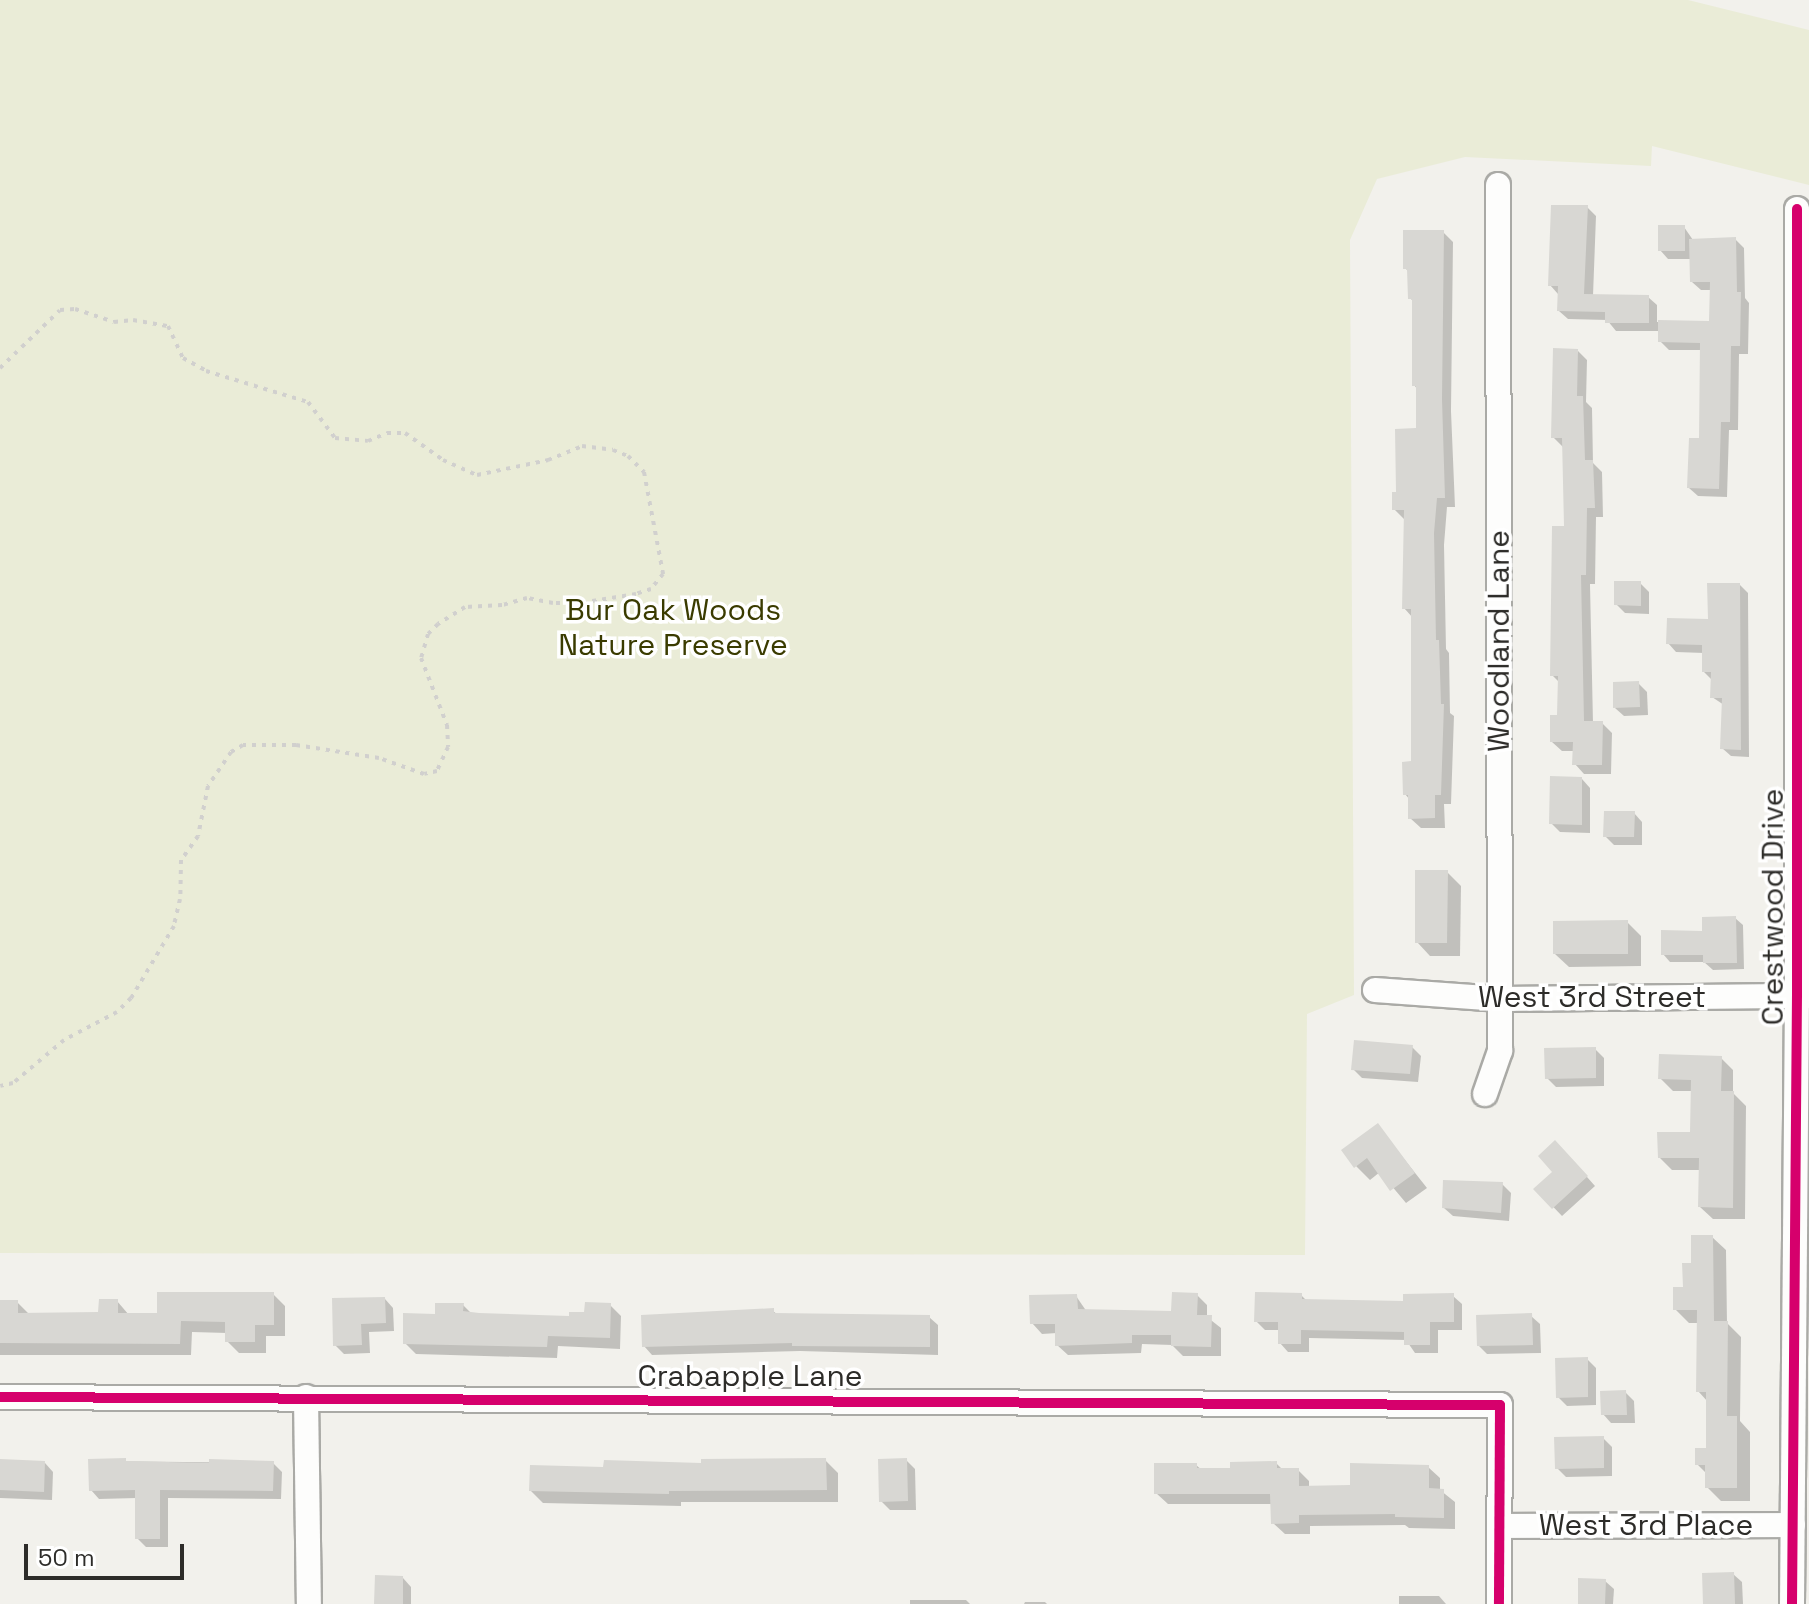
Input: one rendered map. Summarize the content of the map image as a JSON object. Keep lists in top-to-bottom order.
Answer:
{
  "streets": {
    "street": [
      "Woodland Lane",
      "Crestwood Drive",
      "West 3rd Street",
      "Crabapple Lane",
      "West 3rd Place"
    ]
  },
  "crossings": [
    ["Woodland Lane", "West 3rd Street"],
    ["Crestwood Drive", "West 3rd Street"],
    ["Crestwood Drive", "West 3rd Place"],
    ["Crabapple Lane", "West 3rd Place"]
  ],
  "parks": ["Bur Oak Woods Nature Preserve"],
  "scale_bar": "50 m"
}
